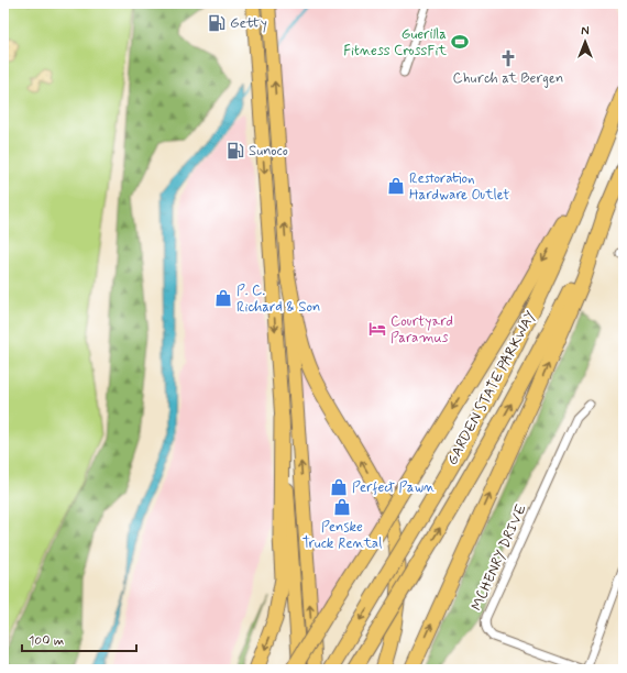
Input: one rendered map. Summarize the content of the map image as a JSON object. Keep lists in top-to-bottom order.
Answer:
{
  "streets": {
    "highway": ["GARDEN STATE PARKWAY"],
    "street": ["MCHENRY DRIVE"]
  },
  "places": {
    "fuel station": ["Getty", "Sunoco"],
    "sports": ["Guerilla Fitness CrossFit"],
    "church": ["Church at Bergen"],
    "shop": [
      "Restoration Hardware Outlet",
      "P. C. Richard & Son",
      "Perfect Pawn",
      "Penske Truck Rental"
    ],
    "hotel": ["Courtyard Paramus"]
  },
  "scale_bar": "100 m",
  "north": "top"
}
